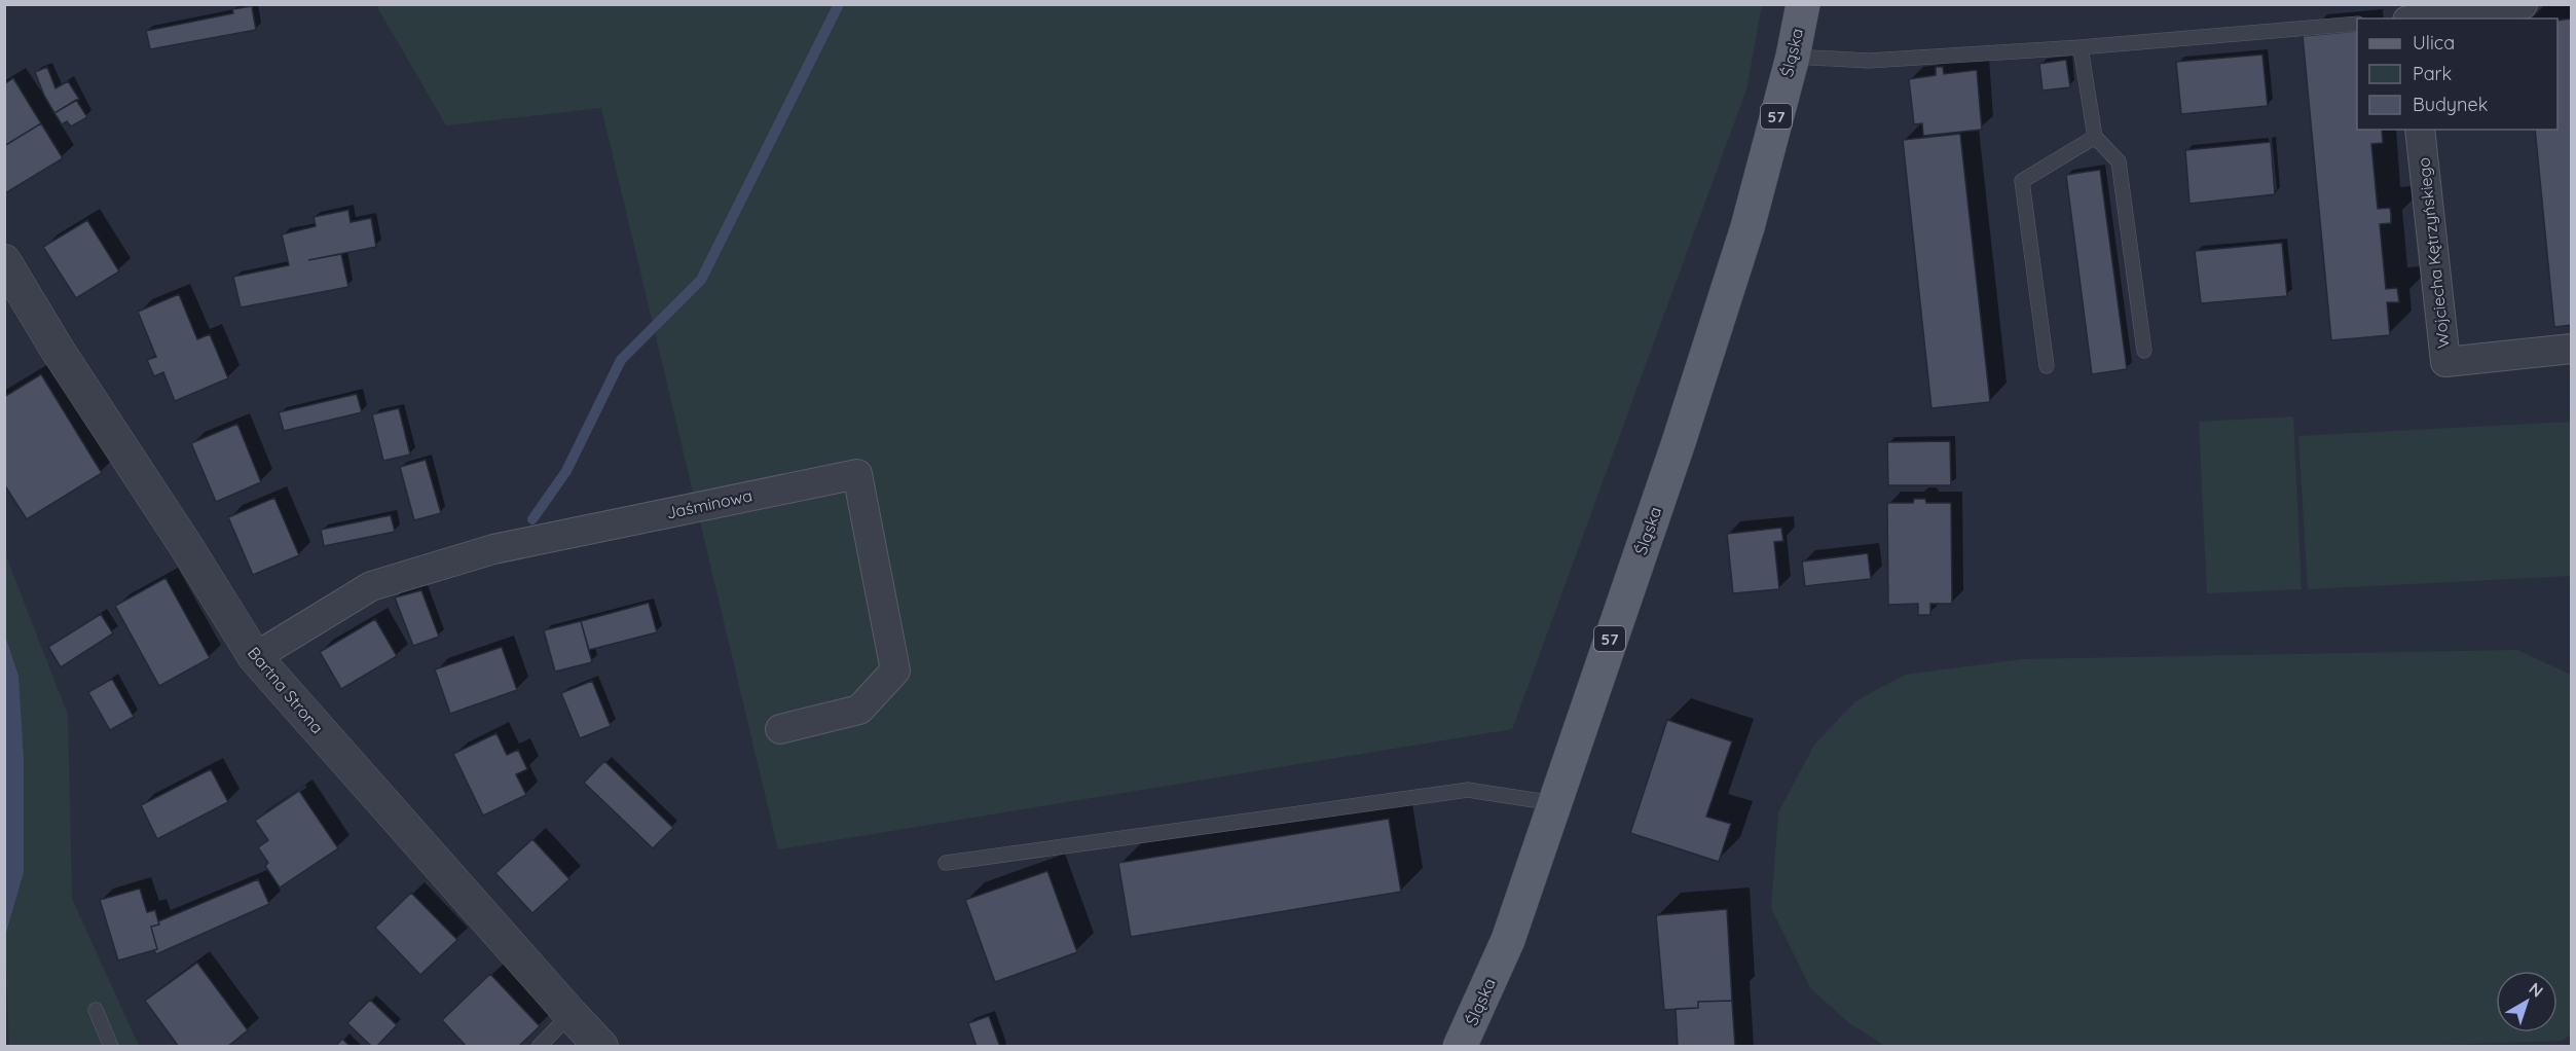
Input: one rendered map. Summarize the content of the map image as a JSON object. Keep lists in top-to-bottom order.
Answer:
{
  "streets": {
    "main road": ["Śląska", "57"],
    "street": ["Wojciecha Kętrzyńskiego", "Jaśminowa", "Bartna Strona"]
  },
  "crossings": [
    ["Jaśminowa", "Bartna Strona"]
  ],
  "legend": ["Ulica", "Park", "Budynek"],
  "north": "top right"
}
